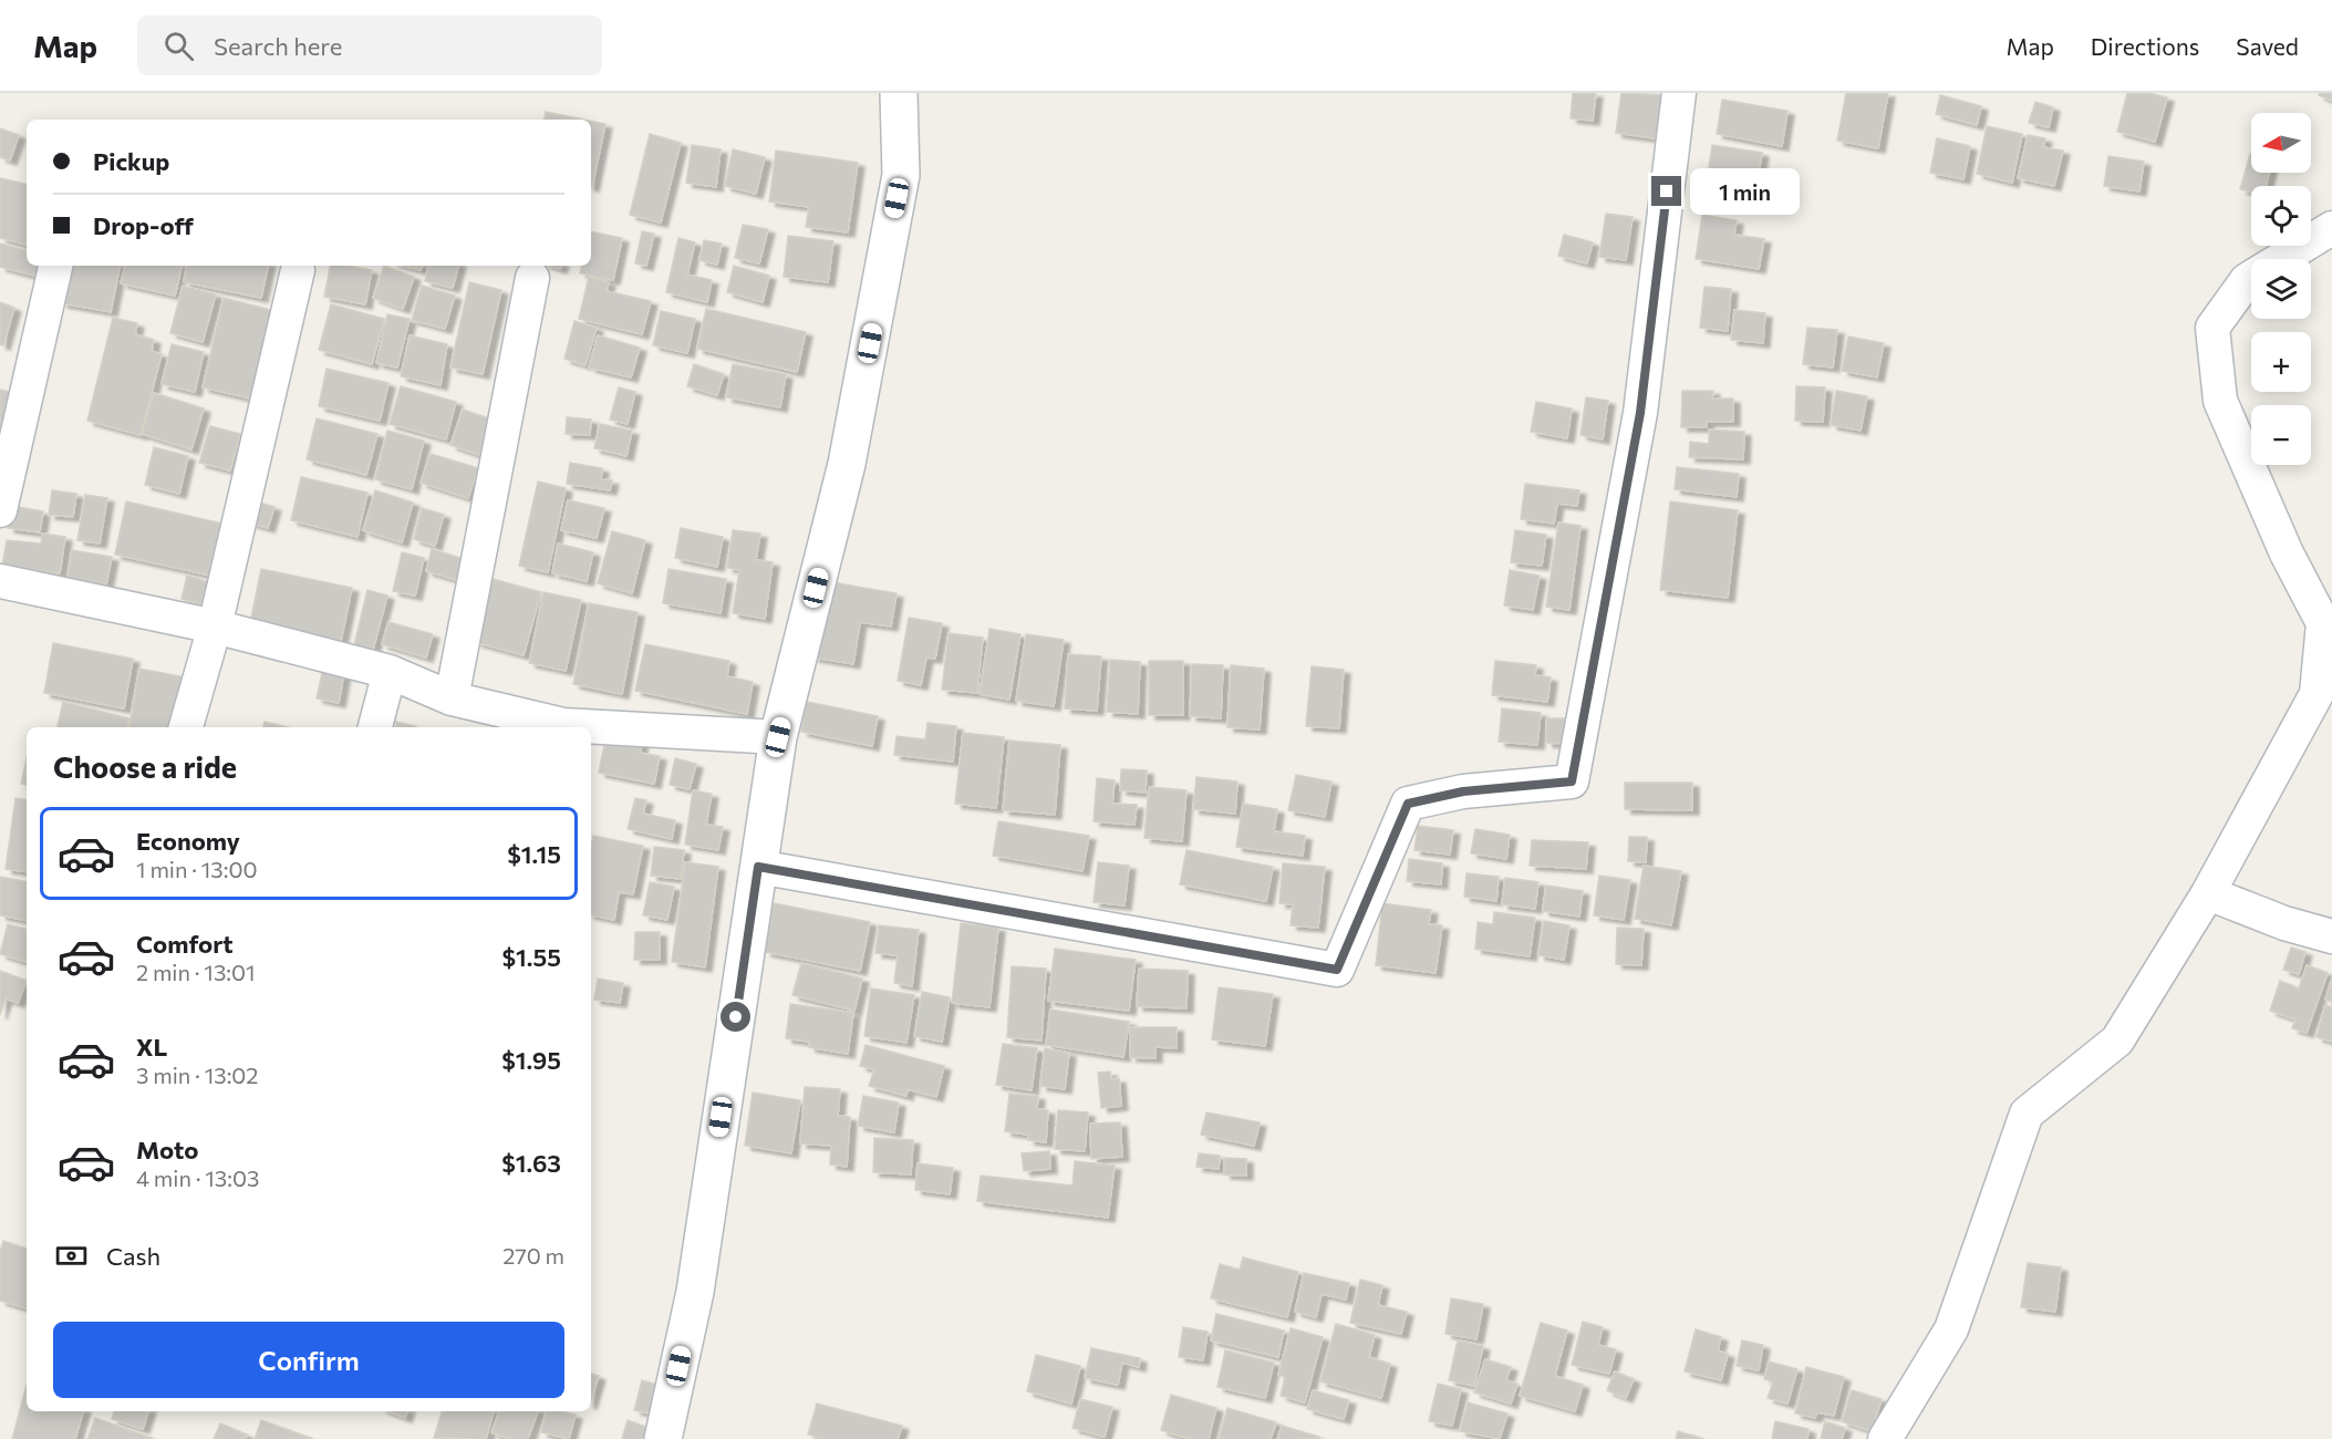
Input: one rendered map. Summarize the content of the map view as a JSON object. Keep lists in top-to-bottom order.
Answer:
{
  "north": "left",
  "page": {
    "header": "Map",
    "search": "Search here",
    "nav": ["Map", "Directions", "Saved"],
    "map_buttons": ["+", "−"],
    "banner": ["Pickup", "Drop-off"],
    "bubble": "1 min",
    "heading": "Choose a ride",
    "list": [
      {
        "name": "Economy",
        "note": "1 min · 13:00",
        "value": "$1.15"
      },
      {
        "name": "Comfort",
        "note": "2 min · 13:01",
        "value": "$1.55"
      },
      {
        "name": "XL",
        "note": "3 min · 13:02",
        "value": "$1.95"
      },
      {
        "name": "Moto",
        "note": "4 min · 13:03",
        "value": "$1.63"
      }
    ],
    "pay": ["Cash", "270 m"],
    "buttons": "Confirm"
  }
}
